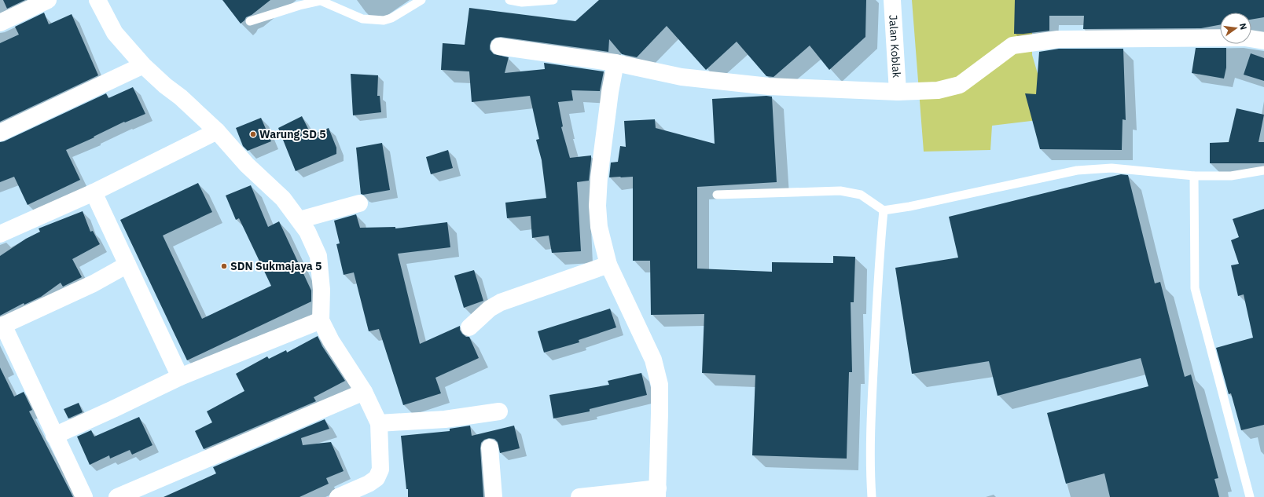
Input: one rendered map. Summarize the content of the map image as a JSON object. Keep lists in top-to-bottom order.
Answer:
{
  "streets": {
    "street": ["Jalan Koblak"]
  },
  "places": ["Warung SD 5", "SDN Sukmajaya 5"],
  "north": "right"
}
